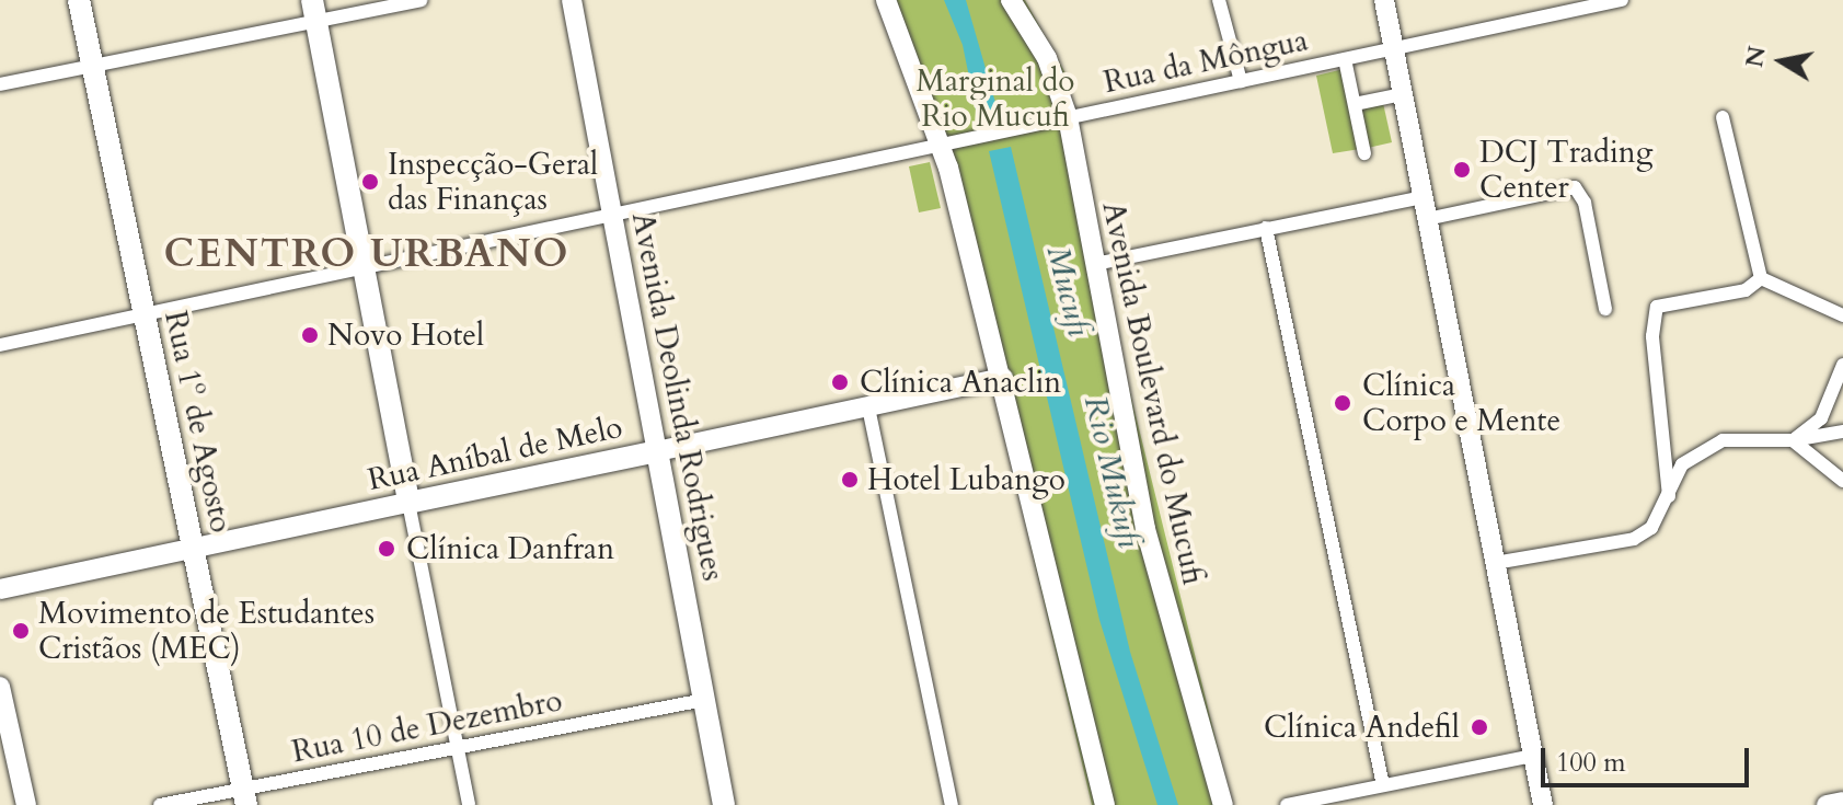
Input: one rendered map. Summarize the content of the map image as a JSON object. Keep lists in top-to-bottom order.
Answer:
{
  "streets": {
    "main road": ["Avenida Deolinda Rodrigues", "Rua 1º de Agosto", "Rua Aníbal de Melo"],
    "street": ["Rua da Môngua", "Avenida Boulevard do Mucufi", "Rua 10 de Dezembro"]
  },
  "crossings": [
    ["Rua da Môngua", "Avenida Boulevard do Mucufi"],
    ["Rua da Môngua", "Avenida Deolinda Rodrigues"],
    ["Rua da Môngua", "Rua 1º de Agosto"],
    ["Avenida Deolinda Rodrigues", "Rua Aníbal de Melo"],
    ["Avenida Deolinda Rodrigues", "Rua 10 de Dezembro"],
    ["Rua 1º de Agosto", "Rua Aníbal de Melo"],
    ["Rua 1º de Agosto", "Rua 10 de Dezembro"]
  ],
  "districts": ["CENTRO URBANO"],
  "water": ["Mucufi", "Rio Mukufi"],
  "parks": ["Marginal do Rio Mucufi"],
  "places": [
    "DCJ Trading Center",
    "Inspecção-Geral das Finanças",
    "Novo Hotel",
    "Clínica Anaclin",
    "Clínica Corpo e Mente",
    "Hotel Lubango",
    "Clínica Danfran",
    "Movimento de Estudantes Cristãos (MEC)",
    "Clínica Andefil"
  ],
  "scale_bar": "100 m",
  "north": "left"
}
